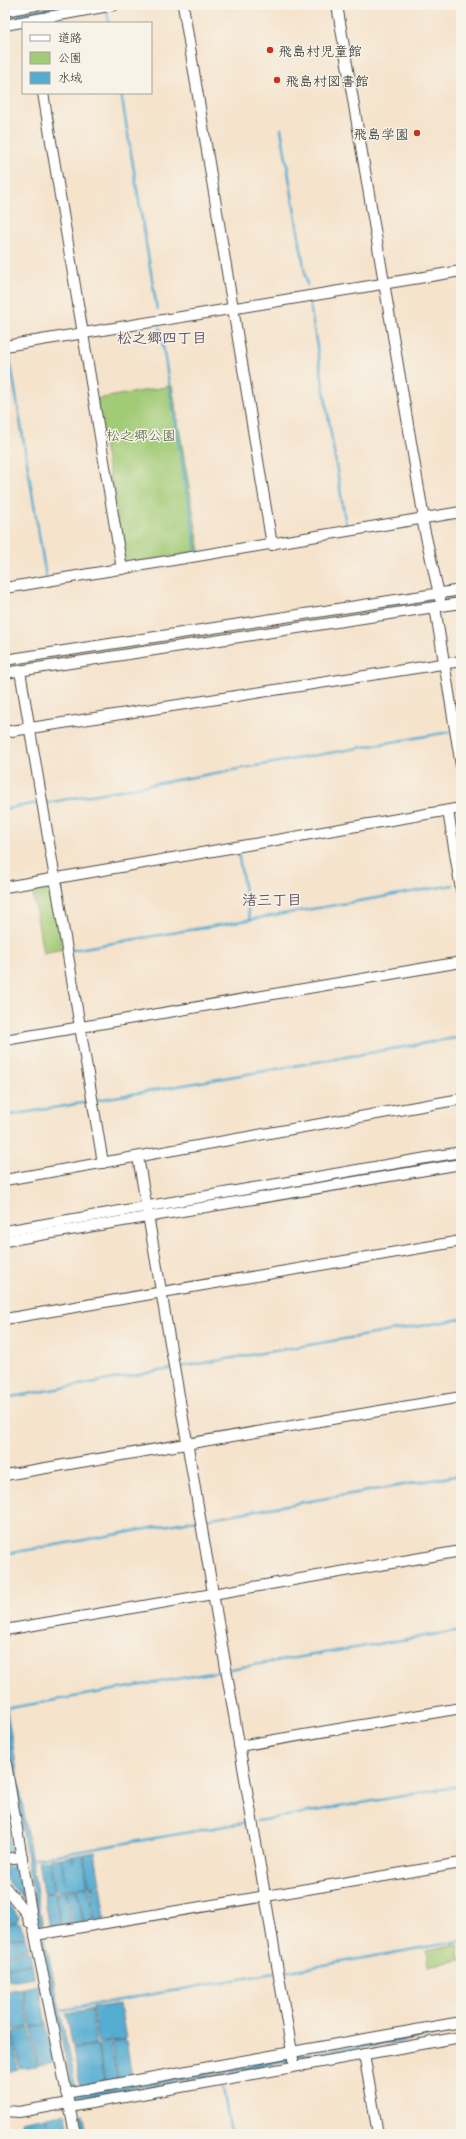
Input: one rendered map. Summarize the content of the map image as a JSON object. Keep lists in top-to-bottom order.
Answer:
{
  "districts": ["松之郷四丁目", "渚三丁目"],
  "parks": ["松之郷公園"],
  "places": ["飛島村児童館", "飛島村図書館", "飛島学園"],
  "legend": ["道路", "公園", "水域"]
}
